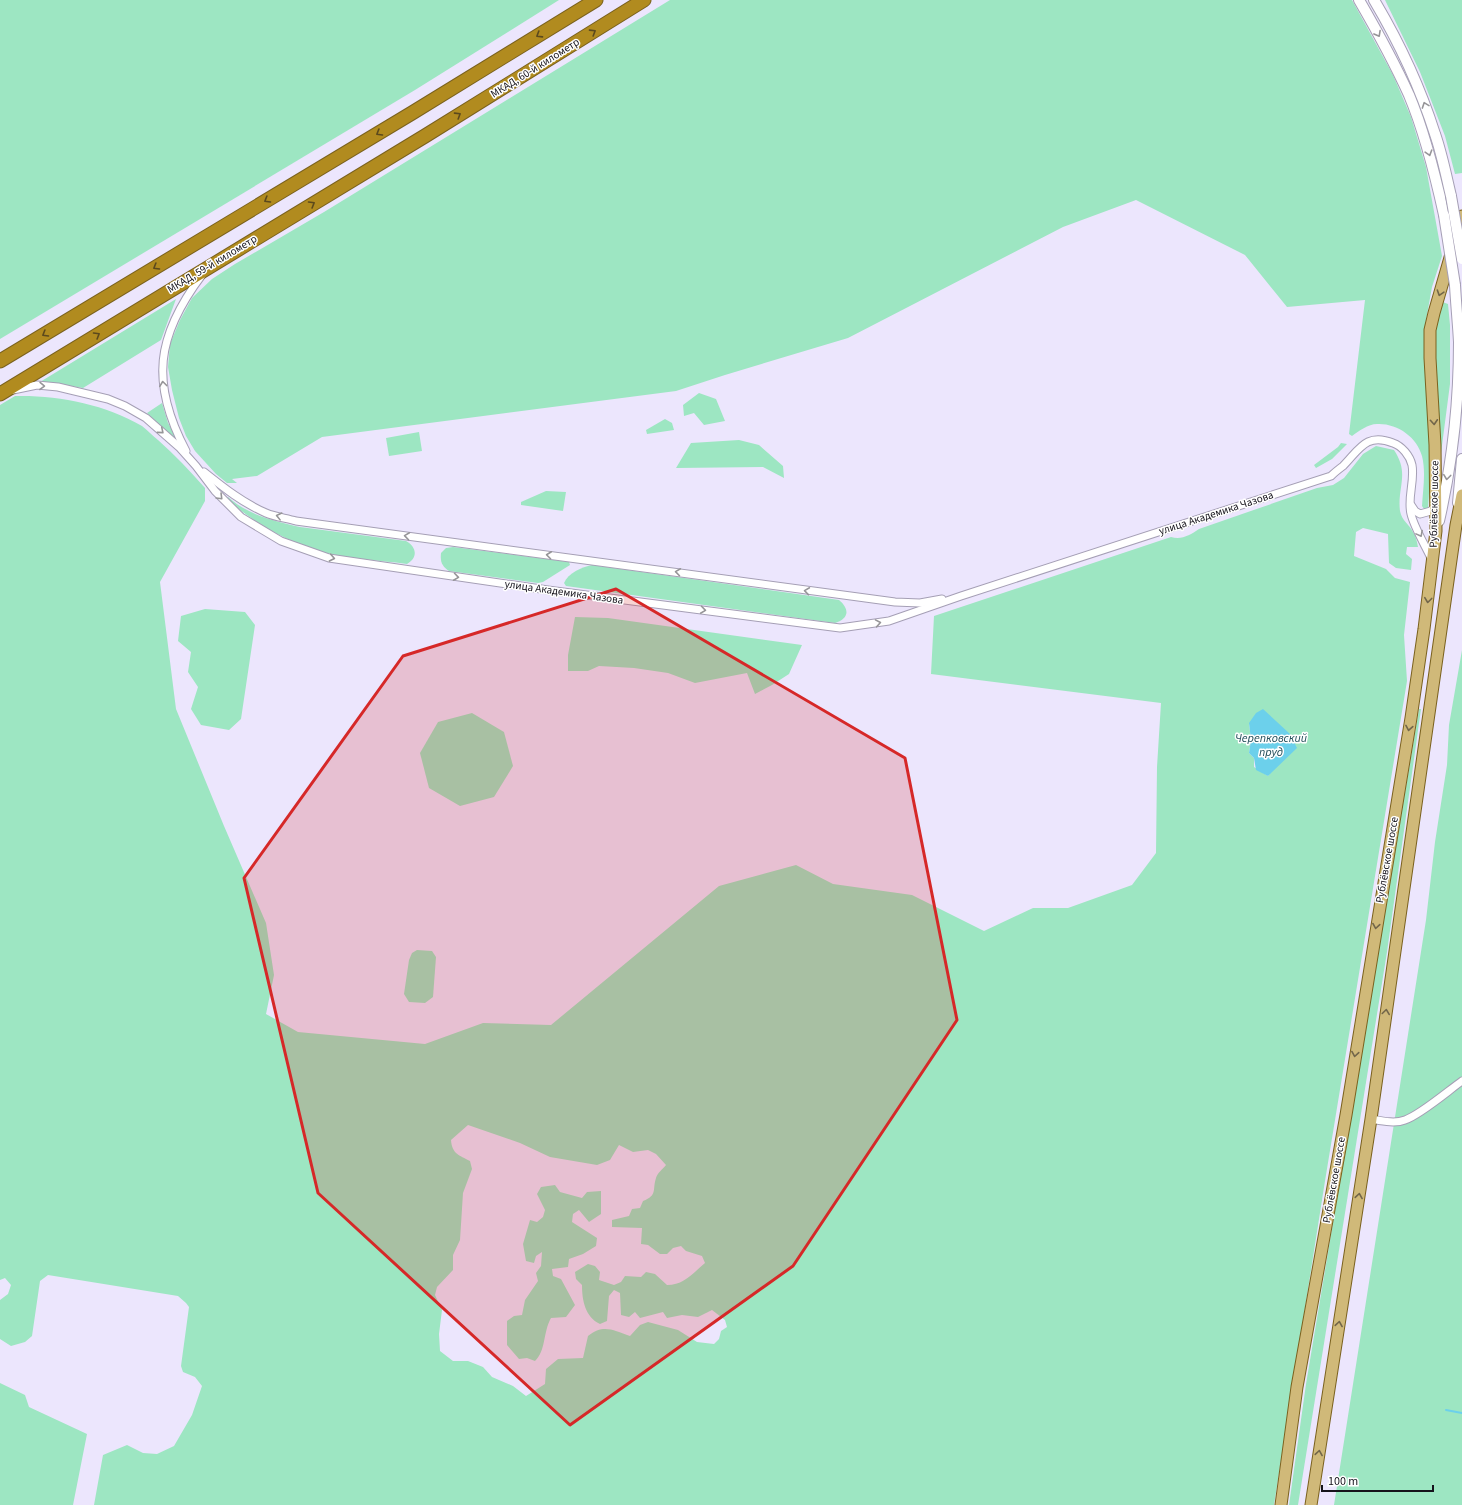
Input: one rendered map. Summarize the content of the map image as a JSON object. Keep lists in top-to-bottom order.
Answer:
{
  "streets": {
    "highway": ["МКАД, 60-й километр", "МКАД, 59-й километр"],
    "main road": ["Рублёвское шоссе"],
    "street": ["улица Академика Чазова"]
  },
  "crossings": [
    ["МКАД, 60-й километр", "МКАД, 59-й километр"],
    ["МКАД, 59-й километр", "улица Академика Чазова"],
    ["Рублёвское шоссе", "улица Академика Чазова"]
  ],
  "water": ["Черепковский пруд"],
  "scale_bar": "100 m"
}
